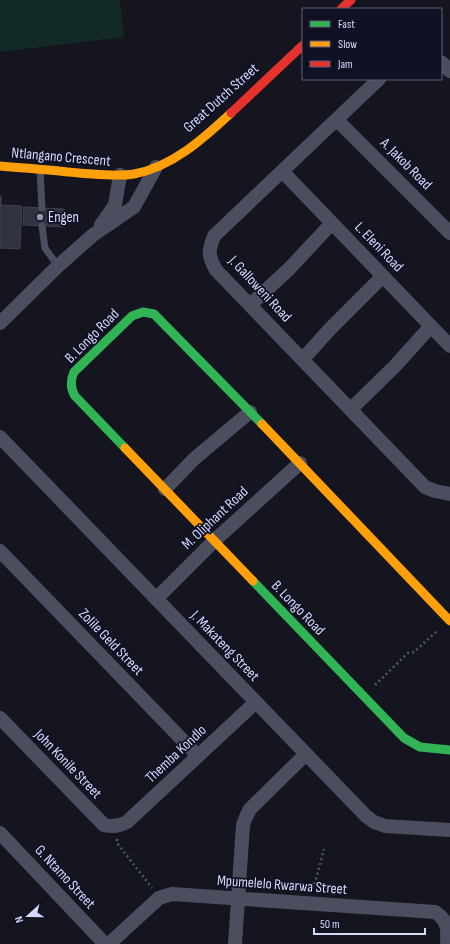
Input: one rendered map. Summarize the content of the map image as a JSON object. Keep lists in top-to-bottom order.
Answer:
{
  "streets": {
    "street": [
      "Great Dutch Street",
      "Ntlangano Crescent",
      "A. Jakob Road",
      "L. Eleni Road",
      "J. Galloweni Road",
      "B. Longo Road",
      "M. Oliphant Road",
      "Zolile Geld Street",
      "J. Makateng Street",
      "Themba Kondlo",
      "John Konile Street",
      "G. Ntamo Street",
      "Mpumelelo Rwarwa Street"
    ]
  },
  "crossings": [
    ["Great Dutch Street", "Ntlangano Crescent"],
    ["A. Jakob Road", "J. Galloweni Road"],
    ["L. Eleni Road", "J. Galloweni Road"],
    ["B. Longo Road", "M. Oliphant Road"],
    ["M. Oliphant Road", "J. Makateng Street"],
    ["Zolile Geld Street", "Themba Kondlo"],
    ["J. Makateng Street", "Themba Kondlo"],
    ["Themba Kondlo", "John Konile Street"]
  ],
  "places": ["Engen"],
  "legend": ["Fast", "Slow", "Jam"],
  "scale_bar": "50 m",
  "north": "left"
}
